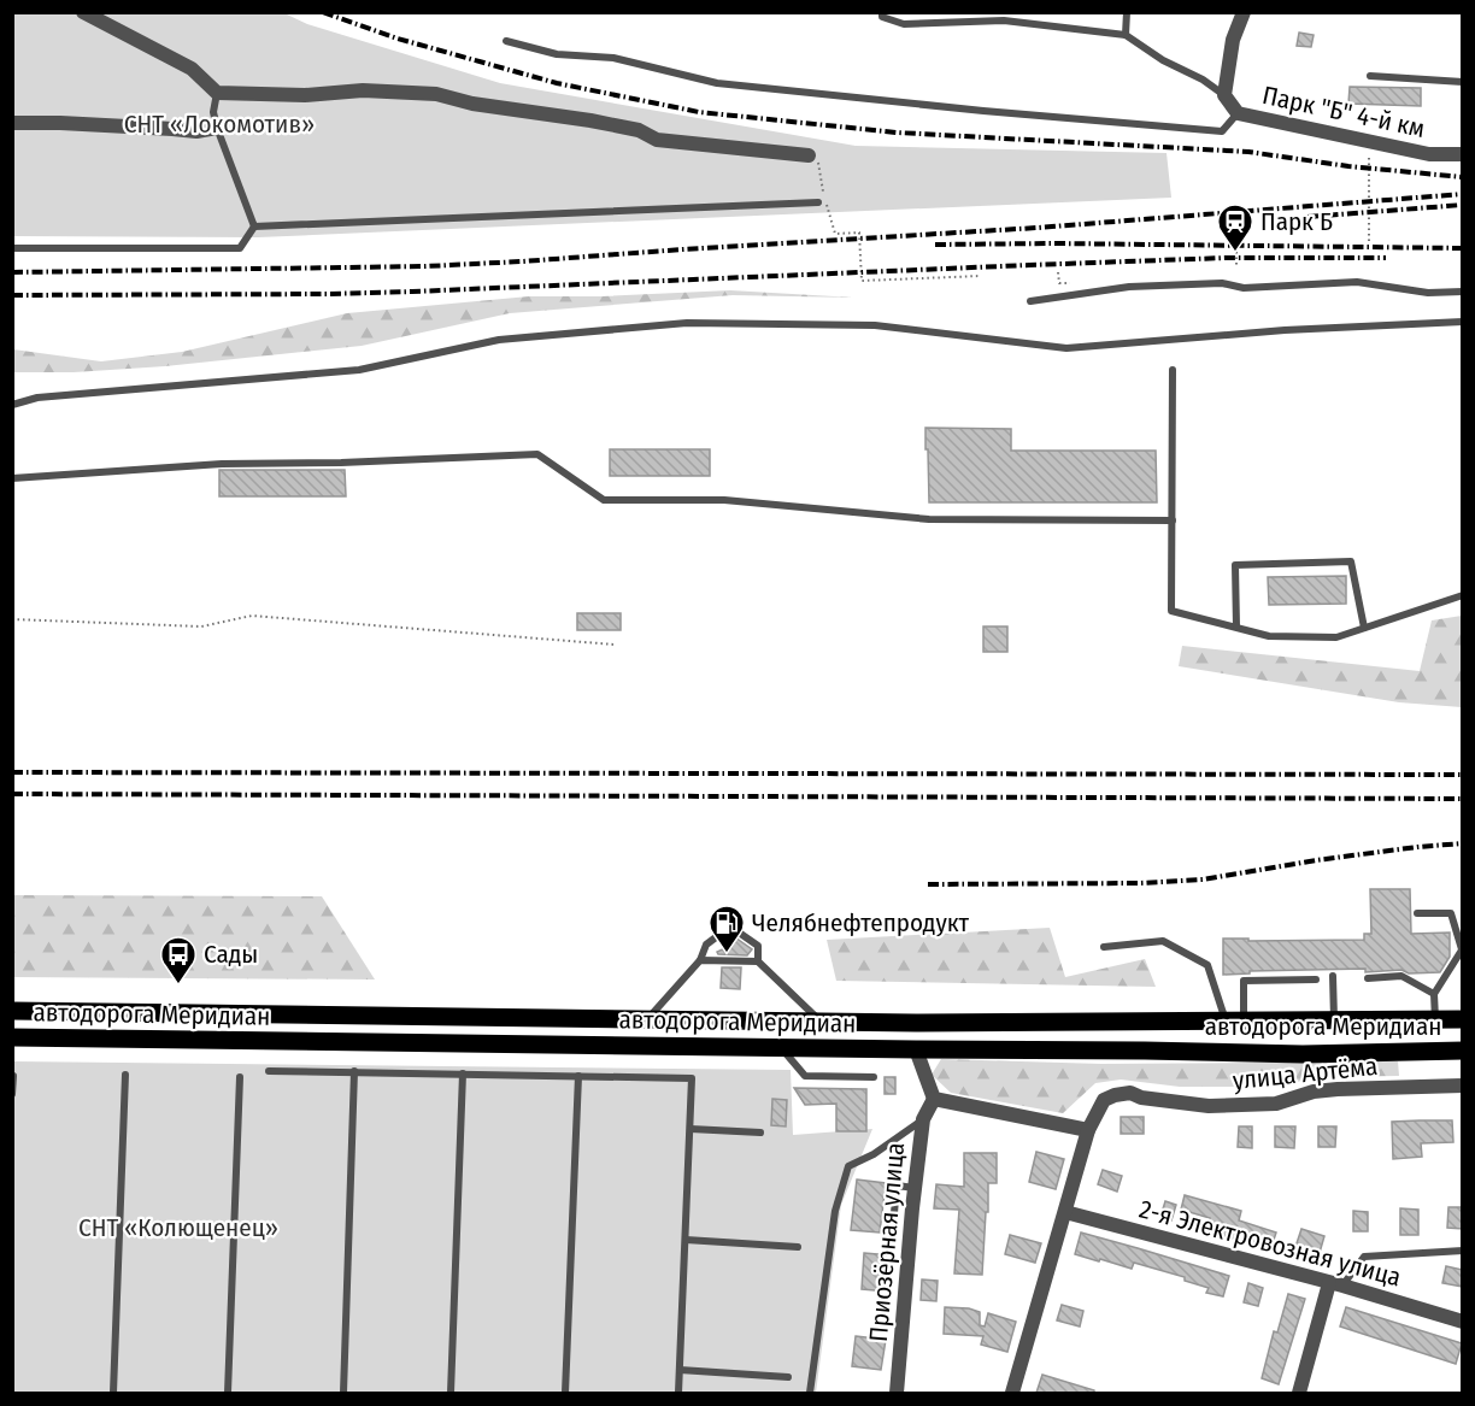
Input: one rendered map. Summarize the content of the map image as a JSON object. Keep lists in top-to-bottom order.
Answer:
{
  "streets": {
    "main road": ["автодорога Меридиан"],
    "street": [
      "Парк \"Б\" 4-й км",
      "улица Артёма",
      "Приозёрная улица",
      "2-я Электровозная улица"
    ]
  },
  "crossings": [
    ["улица Артёма", "2-я Электровозная улица"]
  ],
  "parks": ["СНТ «Локомотив»", "СНТ «Колющенец»"],
  "places": {
    "station": ["Парк Б"],
    "fuel station": ["Челябнефтепродукт"],
    "bus stop": ["Сады"]
  }
}
